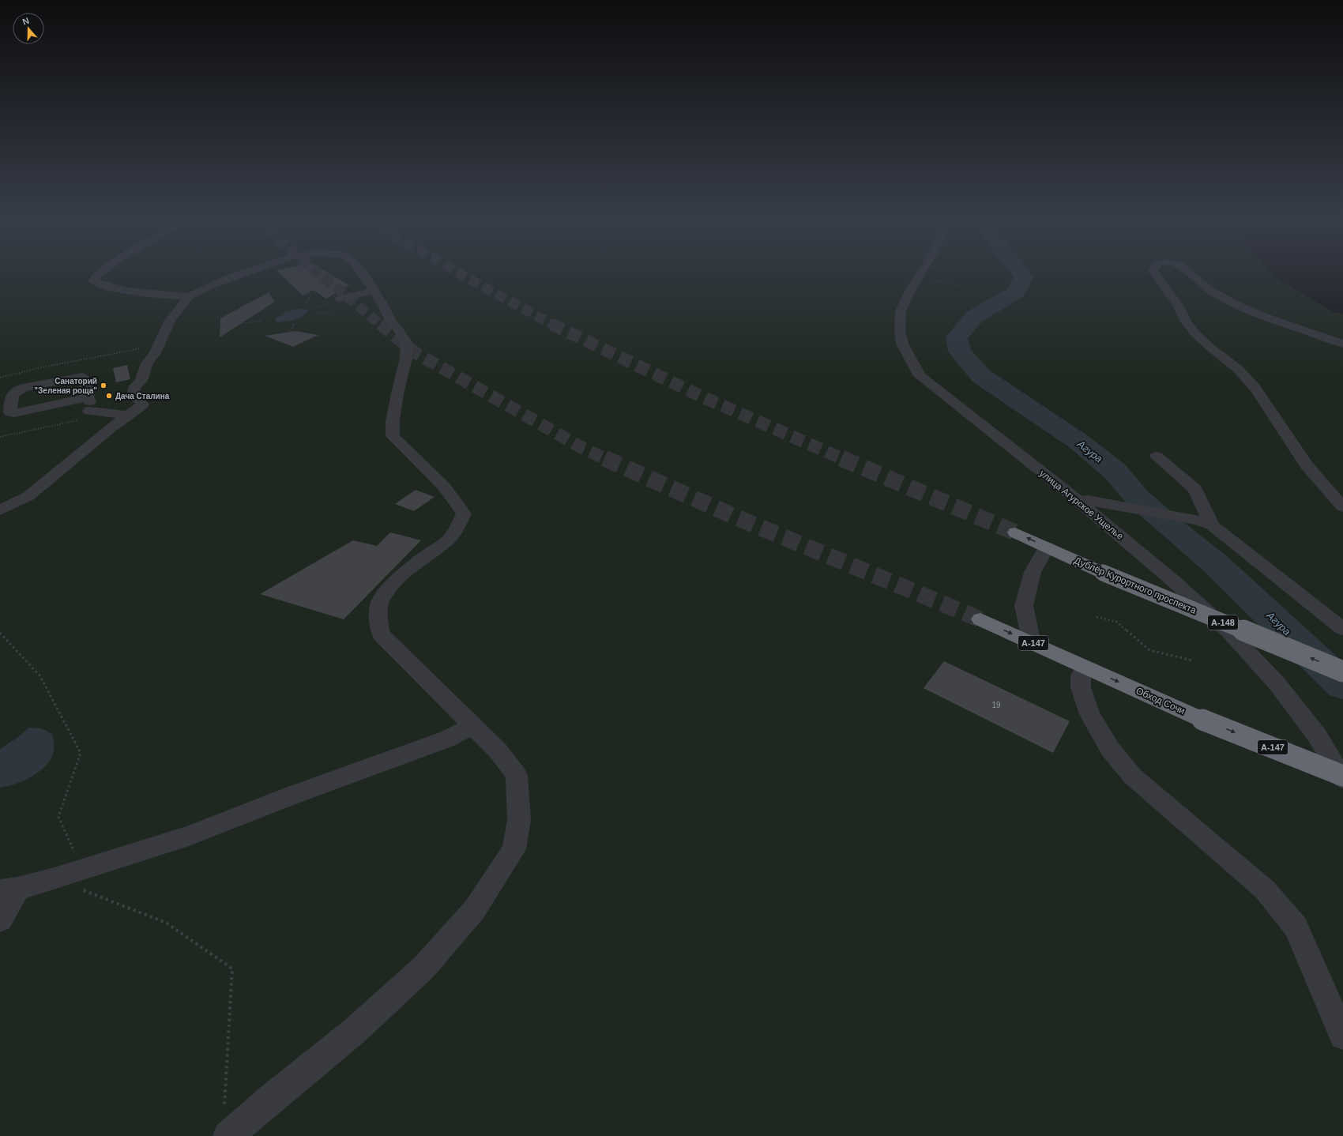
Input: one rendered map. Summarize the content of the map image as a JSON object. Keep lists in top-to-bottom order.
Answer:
{
  "streets": {
    "highway": [
      "Дублёр Курортного проспекта",
      "А-148",
      "А-147",
      "Обход Сочи"
    ],
    "street": ["улица Агурское Ущелье"]
  },
  "one_way": ["Дублёр Курортного проспекта", "Обход Сочи"],
  "water": ["Агура"],
  "places": ["Санаторий \"Зеленая роща\"", "Дача Сталина"],
  "house_numbers": ["19"],
  "north": "top"
}
